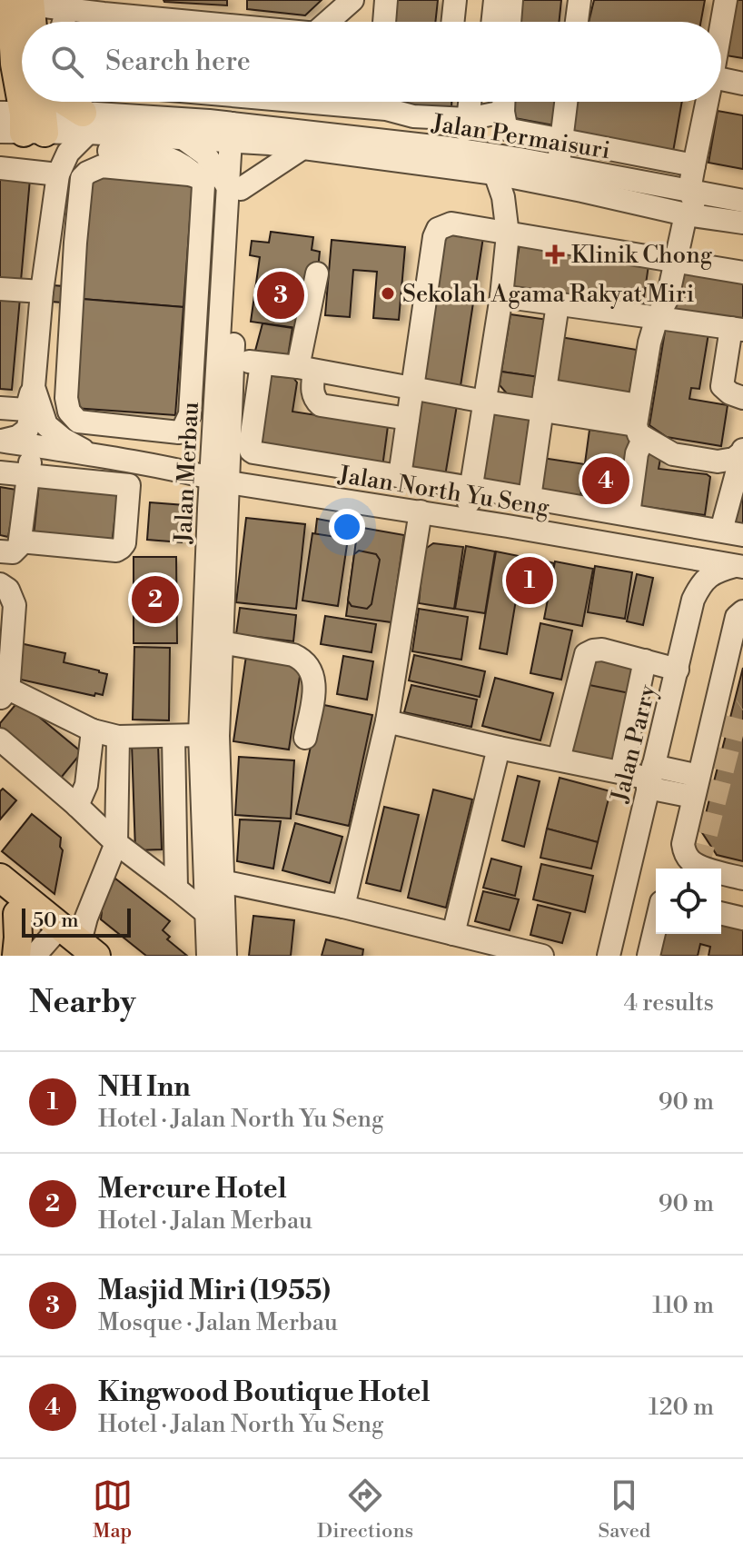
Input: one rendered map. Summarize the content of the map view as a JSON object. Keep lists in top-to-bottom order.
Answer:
{
  "streets": {
    "street": [
      "Jalan Permaisuri",
      "Jalan Merbau",
      "Jalan North Yu Seng",
      "Jalan Parry"
    ]
  },
  "crossings": [
    ["Jalan Permaisuri", "Jalan Merbau"],
    ["Jalan Merbau", "Jalan North Yu Seng"],
    ["Jalan North Yu Seng", "Jalan Parry"]
  ],
  "places": {
    "health": ["Klinik Chong"],
    "other": ["Sekolah Agama Rakyat Miri"]
  },
  "scale_bar": "50 m",
  "page": {
    "search": "Search here",
    "pins": [
      "3",
      "4",
      "1",
      "2"
    ],
    "scale": "50 m",
    "heading": ["Nearby", "4 results"],
    "list": [
      {
        "mark": "1",
        "name": "NH Inn",
        "note": "Hotel · Jalan North Yu Seng",
        "value": "90 m"
      },
      {
        "mark": "2",
        "name": "Mercure Hotel",
        "note": "Hotel · Jalan Merbau",
        "value": "90 m"
      },
      {
        "mark": "3",
        "name": "Masjid Miri (1955)",
        "note": "Mosque · Jalan Merbau",
        "value": "110 m"
      },
      {
        "mark": "4",
        "name": "Kingwood Boutique Hotel",
        "note": "Hotel · Jalan North Yu Seng",
        "value": "120 m"
      }
    ],
    "nav": ["Map", "Directions", "Saved"]
  }
}
